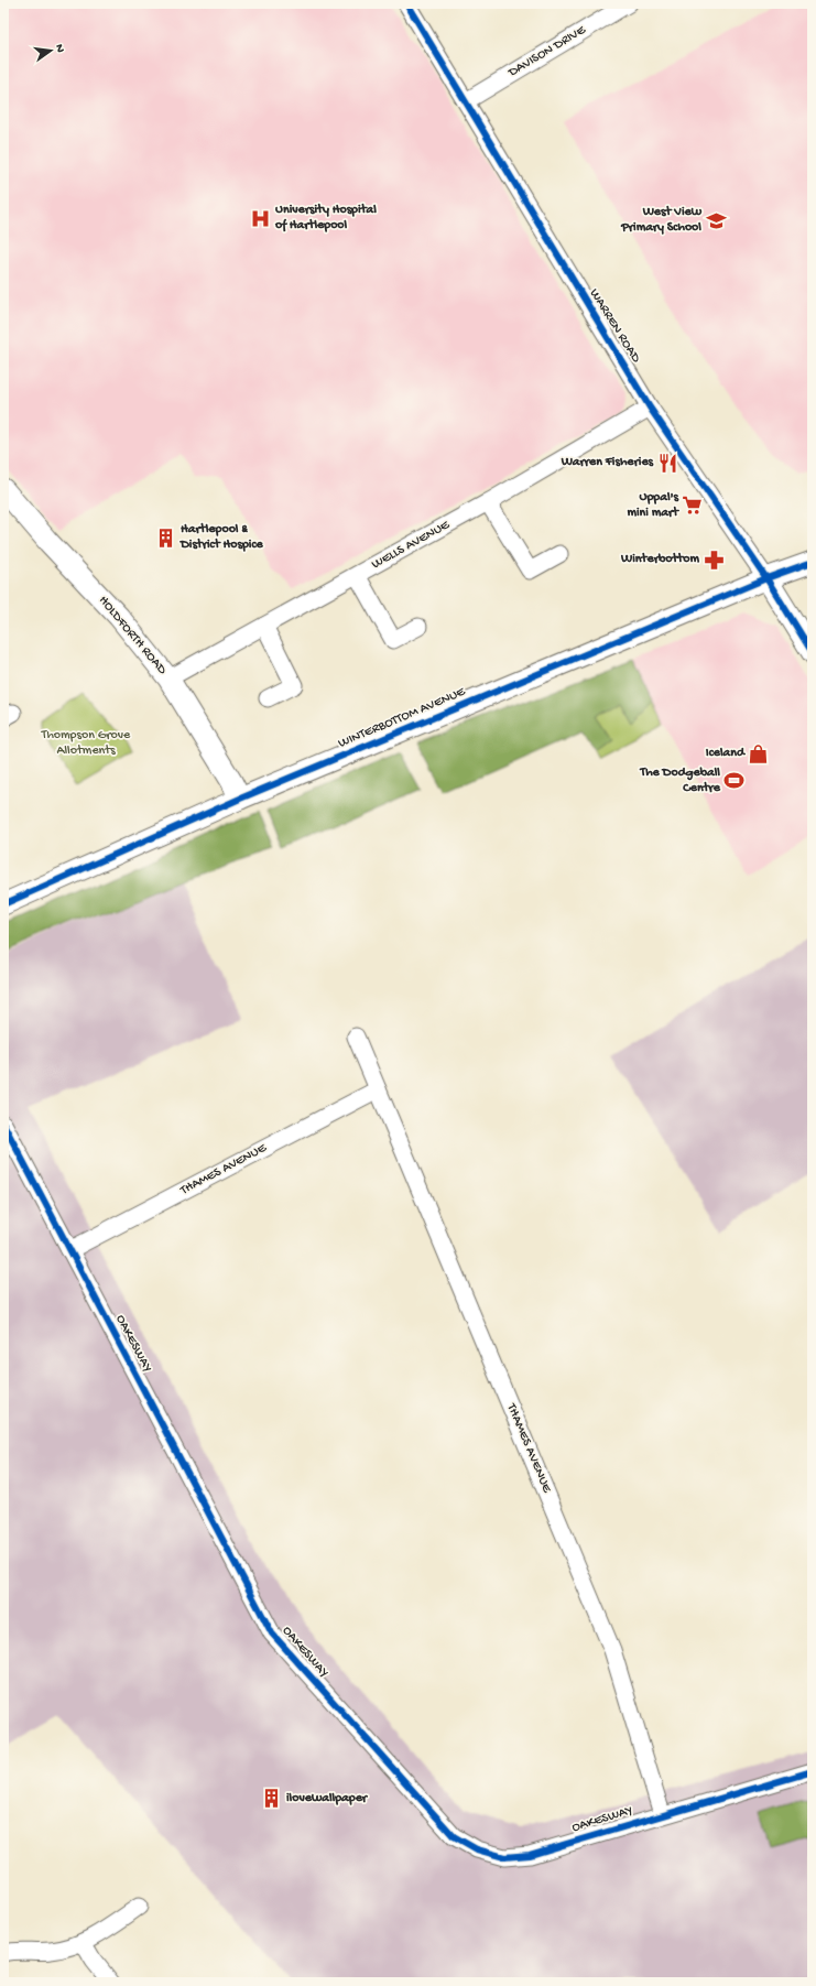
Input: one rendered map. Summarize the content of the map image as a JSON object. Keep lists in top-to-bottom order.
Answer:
{
  "streets": {
    "street": [
      "DAVISON DRIVE",
      "WARREN ROAD",
      "WELLS AVENUE",
      "HOLDFORTH ROAD",
      "WINTERBOTTOM AVENUE",
      "THAMES AVENUE",
      "OAKESWAY"
    ]
  },
  "crossings": [
    ["DAVISON DRIVE", "WARREN ROAD"],
    ["WARREN ROAD", "WELLS AVENUE"],
    ["WARREN ROAD", "WINTERBOTTOM AVENUE"],
    ["WELLS AVENUE", "HOLDFORTH ROAD"],
    ["HOLDFORTH ROAD", "WINTERBOTTOM AVENUE"],
    ["THAMES AVENUE", "OAKESWAY"]
  ],
  "parks": ["Thompson Grove Allotments"],
  "places": {
    "hospital": ["University Hospital of Hartlepool"],
    "school or university": ["West View Primary School"],
    "restaurant": ["Warren Fisheries"],
    "supermarket": ["Uppal's mini mart"],
    "building": ["Hartlepool & District Hospice", "ilovewallpaper"],
    "pharmacy": ["Winterbottom"],
    "shop": ["Iceland"],
    "sports": ["The Dodgeball Centre"]
  },
  "north": "right"
}
